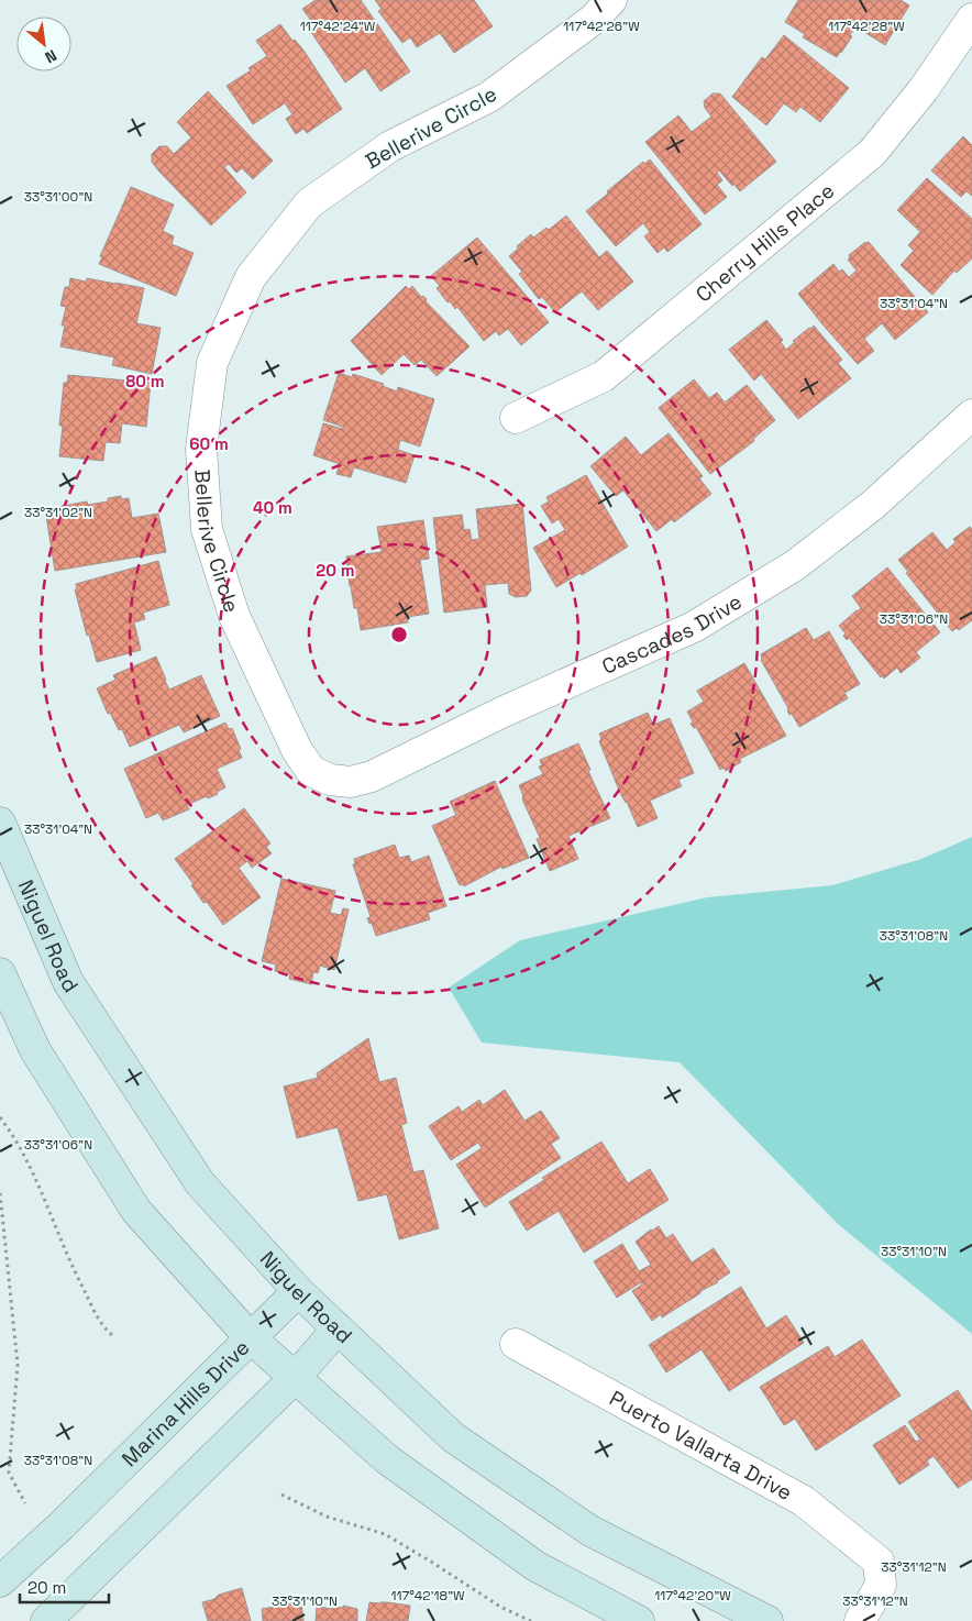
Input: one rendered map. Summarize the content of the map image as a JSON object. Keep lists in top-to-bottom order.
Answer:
{
  "streets": {
    "main road": ["Niguel Road", "Marina Hills Drive"],
    "street": [
      "Bellerive Circle",
      "Cherry Hills Place",
      "Cascades Drive",
      "Puerto Vallarta Drive"
    ]
  },
  "crossings": [
    ["Bellerive Circle", "Cascades Drive"],
    ["Niguel Road", "Marina Hills Drive"]
  ],
  "scale_bar": "20 m",
  "north": "bottom right",
  "coordinates": [
    "117°42'24\"W",
    "117°42'26\"W",
    "117°42'28\"W",
    "33°31'00\"N",
    "33°31'04\"N",
    "33°31'02\"N",
    "33°31'06\"N",
    "33°31'08\"N",
    "33°31'10\"N",
    "33°31'12\"N",
    "117°42'18\"W",
    "117°42'20\"W"
  ],
  "rings": [
    "80 m",
    "60 m",
    "40 m",
    "20 m"
  ]
}
